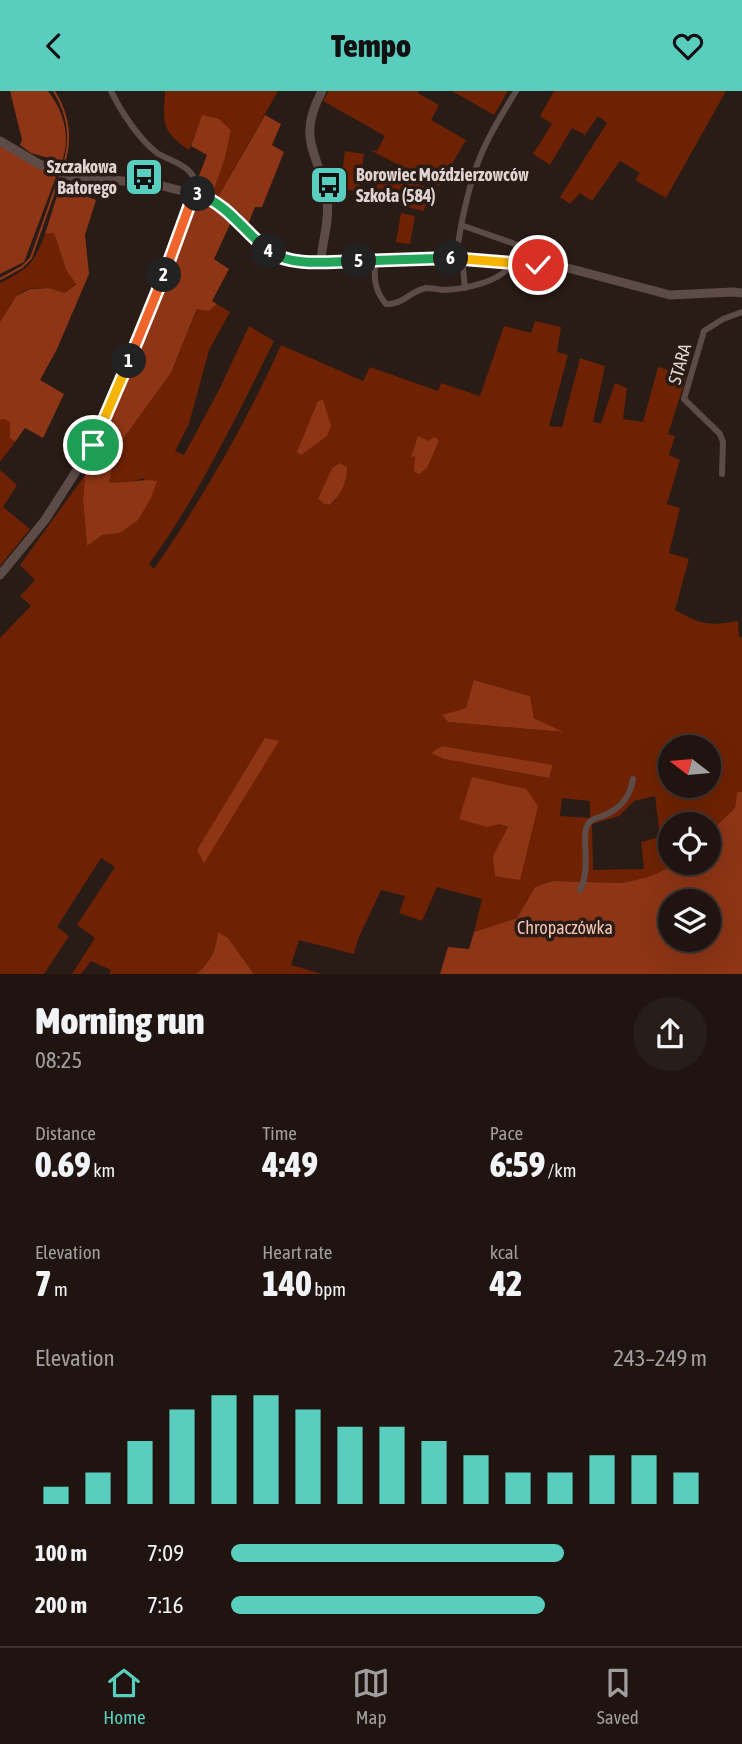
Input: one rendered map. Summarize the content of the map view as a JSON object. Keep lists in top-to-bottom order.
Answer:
{
  "streets": {
    "street": ["STARA"]
  },
  "parks": ["Chropaczówka"],
  "places": {
    "bus stop": ["Szczakowa Batorego", "Borowiec Moździerzowców Szkoła (584)"]
  },
  "north": "left",
  "page": {
    "header": "Tempo",
    "pins": [
      "3",
      "4",
      "6",
      "5",
      "2",
      "1"
    ],
    "heading": ["Morning run", "08:25"],
    "stats": [
      ["Distance", "0.69 km"],
      ["Time", "4:49"],
      ["Pace", "6:59 /km"],
      ["Elevation", "7 m"],
      ["Heart rate", "140 bpm"],
      ["kcal", "42"]
    ],
    "chart": ["Elevation", "243–249 m"],
    "list": [
      {
        "name": "100 m",
        "note": "7:09"
      },
      {
        "name": "200 m",
        "note": "7:16"
      }
    ],
    "tabs": ["Home", "Map", "Saved"]
  }
}
